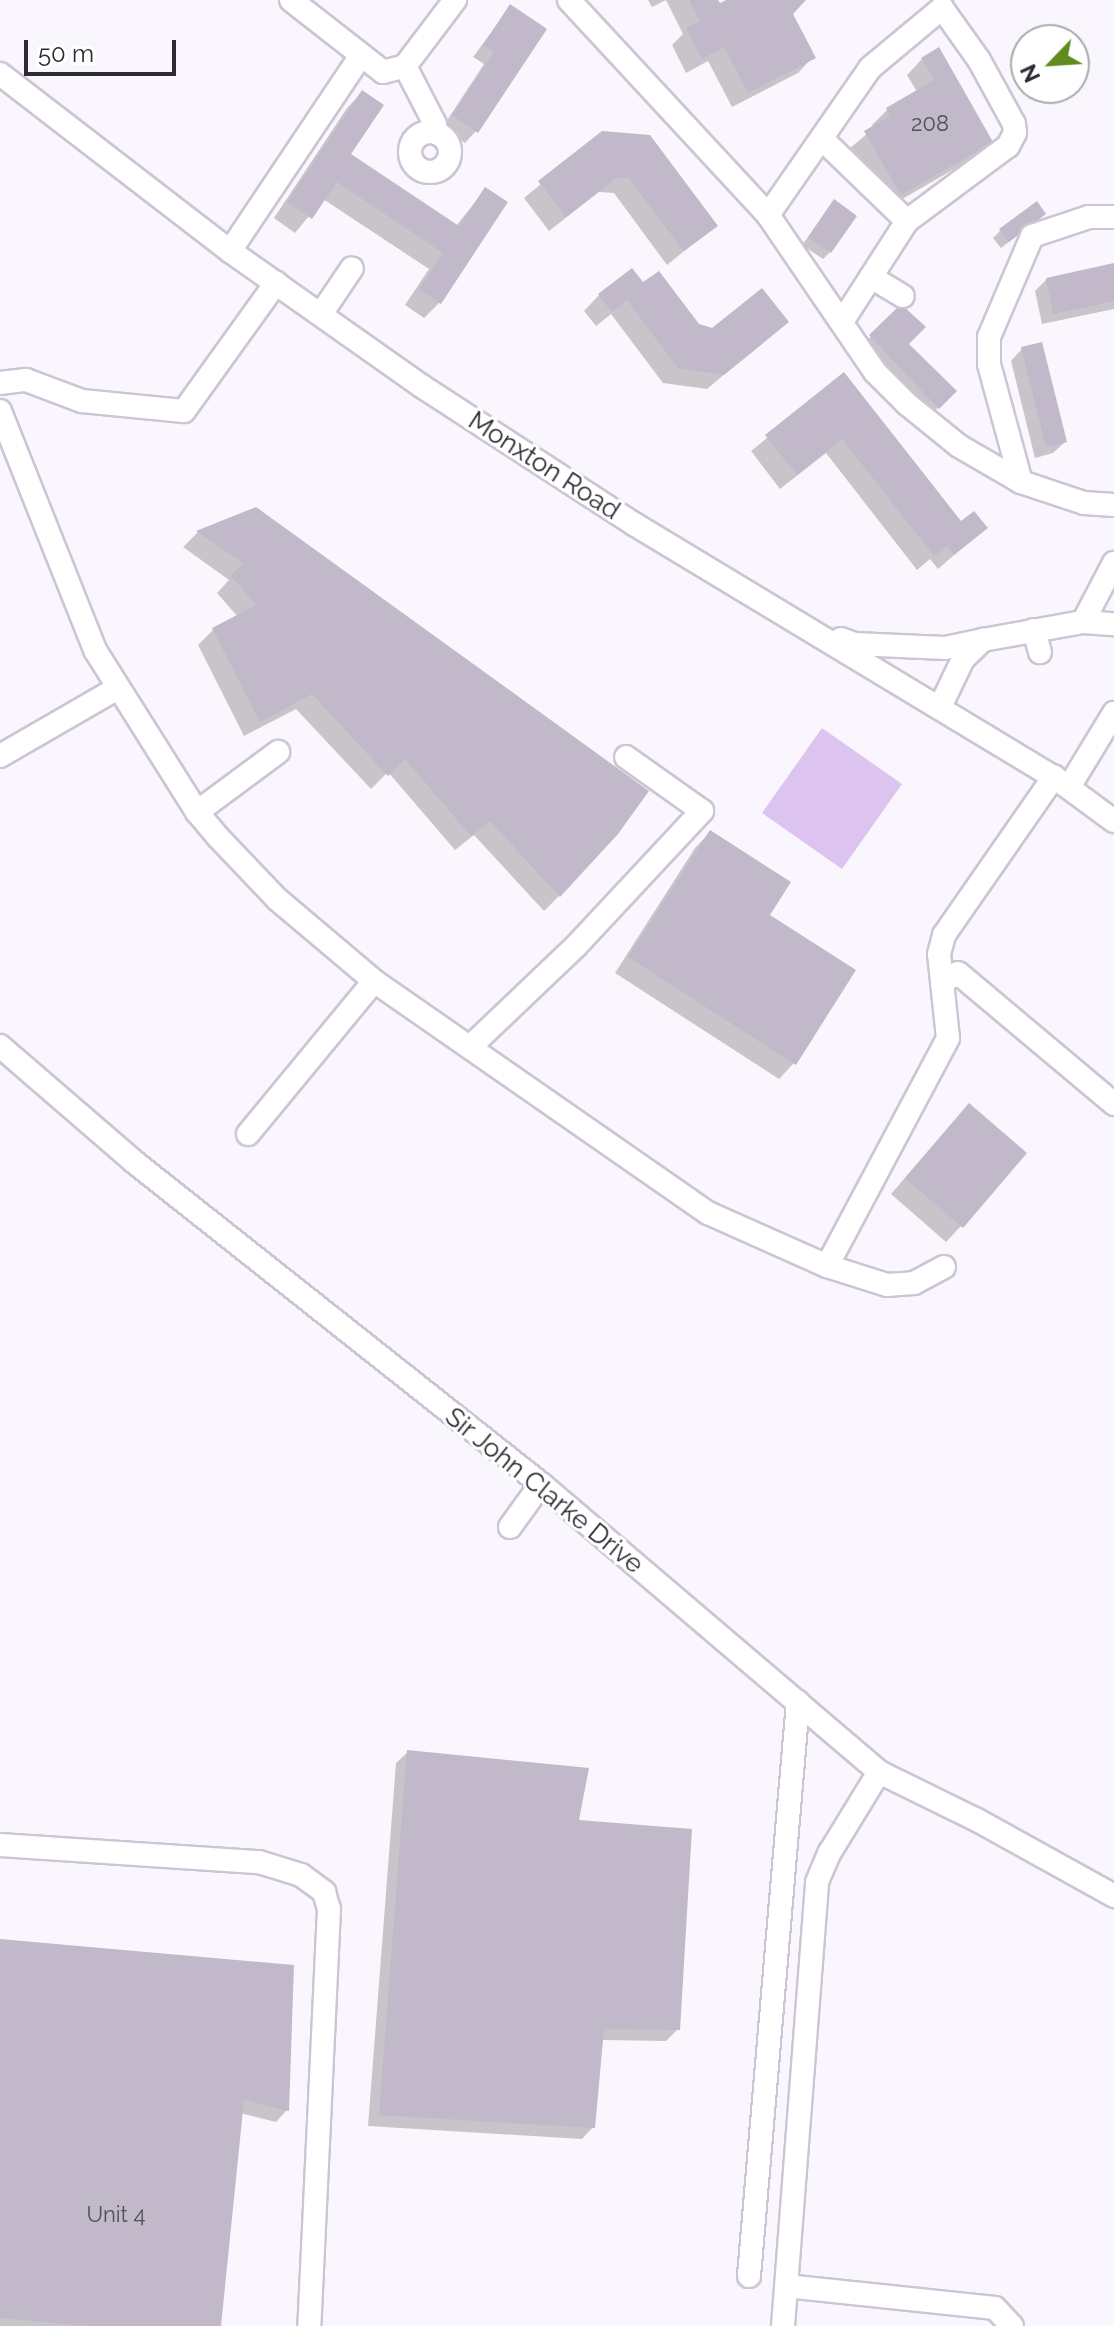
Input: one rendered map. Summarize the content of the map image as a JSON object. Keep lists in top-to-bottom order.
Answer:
{
  "streets": {
    "street": ["Monxton Road", "Sir John Clarke Drive"]
  },
  "house_numbers": ["208", "Unit 4"],
  "scale_bar": "50 m",
  "north": "bottom left"
}
